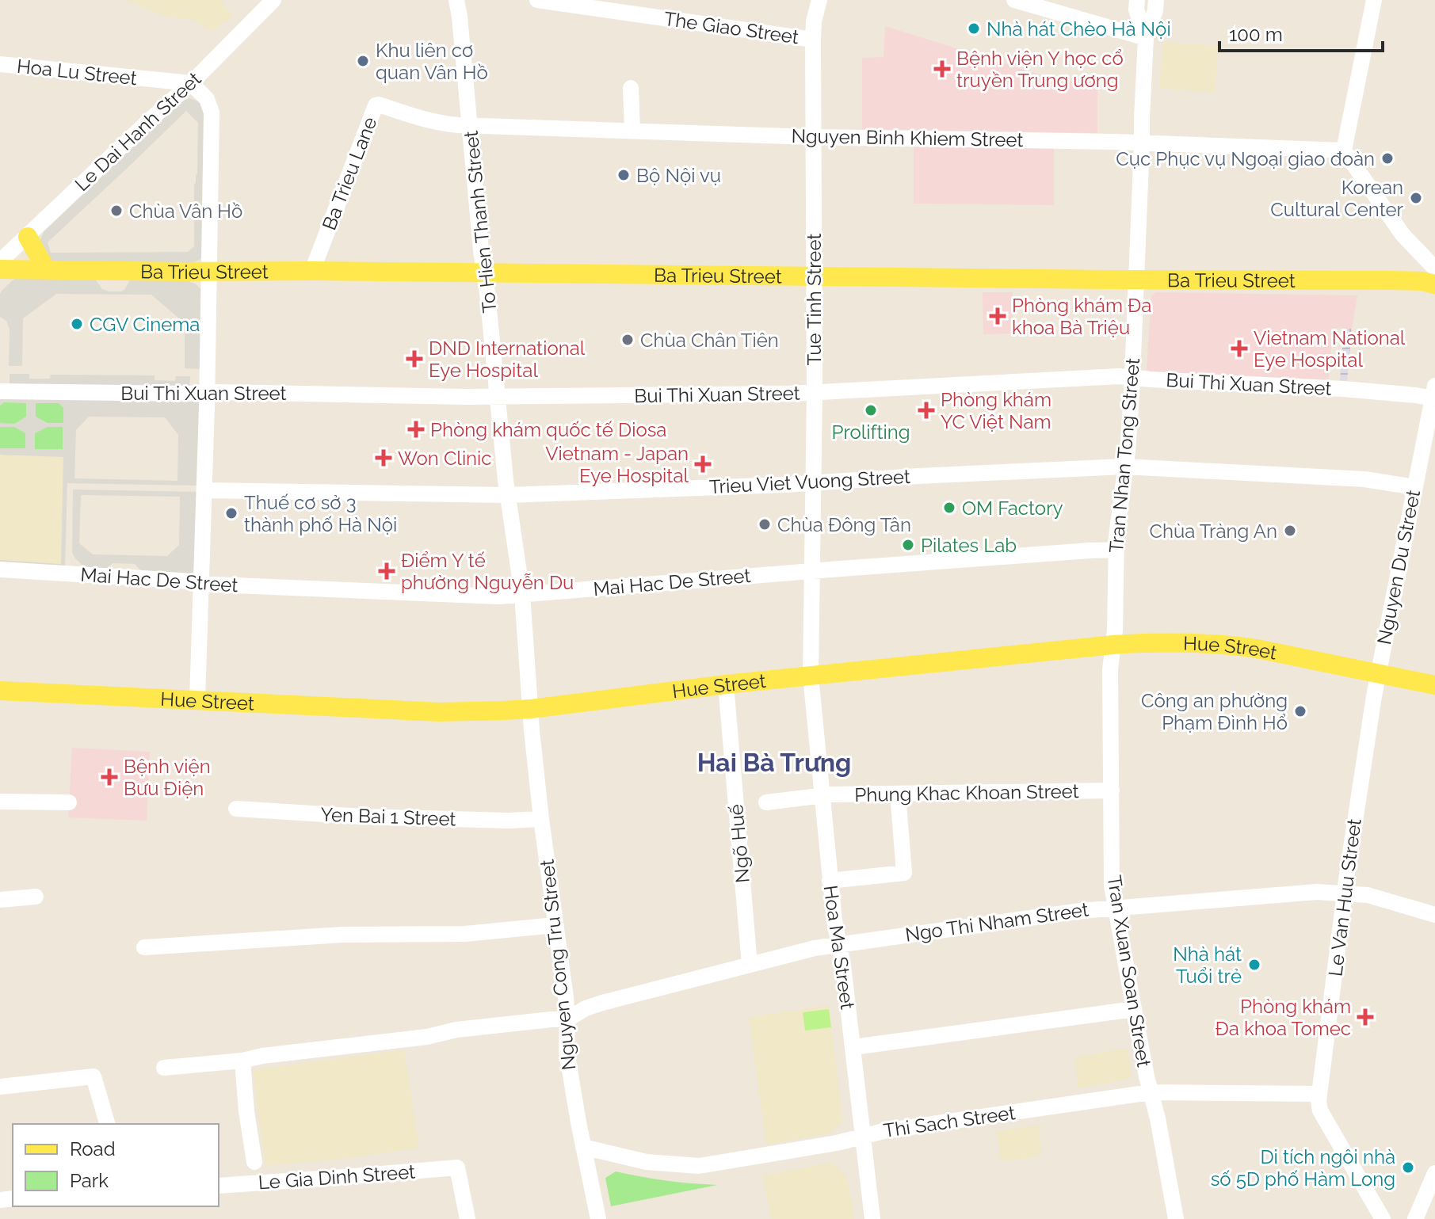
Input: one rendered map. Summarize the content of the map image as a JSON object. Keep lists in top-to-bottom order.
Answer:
{
  "streets": {
    "main road": ["Ba Trieu Street", "Hue Street"],
    "street": [
      "The Giao Street",
      "Hoa Lu Street",
      "Le Dai Hanh Street",
      "Nguyen Binh Khiem Street",
      "To Hien Thanh Street",
      "Tue Tinh Street",
      "Bui Thi Xuan Street",
      "Tran Nhan Tong Street",
      "Trieu Viet Vuong Street",
      "Nguyen Du Street",
      "Mai Hac De Street",
      "Phung Khac Khoan Street",
      "Yen Bai 1 Street",
      "Ngõ Huế",
      "Le Van Huu Street",
      "Ngo Thi Nham Street",
      "Hoa Ma Street",
      "Nguyen Cong Tru Street",
      "Tran Xuan Soan Street",
      "Thi Sach Street",
      "Le Gia Dinh Street"
    ]
  },
  "crossings": [
    ["The Giao Street", "Tue Tinh Street"],
    ["Hoa Lu Street", "Le Dai Hanh Street"],
    ["Nguyen Binh Khiem Street", "To Hien Thanh Street"],
    ["Nguyen Binh Khiem Street", "Ba Trieu Street"],
    ["Nguyen Binh Khiem Street", "Tue Tinh Street"],
    ["Nguyen Binh Khiem Street", "Tran Nhan Tong Street"],
    ["To Hien Thanh Street", "Ba Trieu Street"],
    ["To Hien Thanh Street", "Bui Thi Xuan Street"],
    ["To Hien Thanh Street", "Trieu Viet Vuong Street"],
    ["To Hien Thanh Street", "Mai Hac De Street"],
    ["To Hien Thanh Street", "Hue Street"],
    ["To Hien Thanh Street", "Nguyen Cong Tru Street"],
    ["Ba Trieu Street", "Tue Tinh Street"],
    ["Ba Trieu Street", "Tran Nhan Tong Street"],
    ["Tue Tinh Street", "Bui Thi Xuan Street"],
    ["Tue Tinh Street", "Trieu Viet Vuong Street"],
    ["Tue Tinh Street", "Mai Hac De Street"],
    ["Tue Tinh Street", "Hue Street"],
    ["Tue Tinh Street", "Hoa Ma Street"],
    ["Bui Thi Xuan Street", "Tran Nhan Tong Street"],
    ["Bui Thi Xuan Street", "Nguyen Du Street"],
    ["Tran Nhan Tong Street", "Trieu Viet Vuong Street"],
    ["Tran Nhan Tong Street", "Mai Hac De Street"],
    ["Tran Nhan Tong Street", "Hue Street"],
    ["Tran Nhan Tong Street", "Tran Xuan Soan Street"],
    ["Trieu Viet Vuong Street", "Nguyen Du Street"],
    ["Nguyen Du Street", "Hue Street"],
    ["Nguyen Du Street", "Le Van Huu Street"],
    ["Hue Street", "Ngõ Huế"],
    ["Hue Street", "Le Van Huu Street"],
    ["Hue Street", "Hoa Ma Street"],
    ["Hue Street", "Nguyen Cong Tru Street"],
    ["Hue Street", "Tran Xuan Soan Street"],
    ["Phung Khac Khoan Street", "Hoa Ma Street"],
    ["Phung Khac Khoan Street", "Tran Xuan Soan Street"],
    ["Yen Bai 1 Street", "Nguyen Cong Tru Street"],
    ["Ngõ Huế", "Ngo Thi Nham Street"],
    ["Le Van Huu Street", "Ngo Thi Nham Street"],
    ["Le Van Huu Street", "Thi Sach Street"],
    ["Ngo Thi Nham Street", "Hoa Ma Street"],
    ["Ngo Thi Nham Street", "Nguyen Cong Tru Street"],
    ["Ngo Thi Nham Street", "Tran Xuan Soan Street"],
    ["Hoa Ma Street", "Thi Sach Street"],
    ["Nguyen Cong Tru Street", "Thi Sach Street"],
    ["Tran Xuan Soan Street", "Thi Sach Street"]
  ],
  "districts": ["Hai Bà Trưng"],
  "places": {
    "other": [
      "Nhà hát Chèo Hà Nội",
      "Khu liên cơ quan Vân Hồ",
      "Cục Phục vụ Ngoại giao đoàn",
      "Bộ Nội vụ",
      "Korean Cultural Center",
      "Chùa Vân Hồ",
      "CGV Cinema",
      "Chùa Chân Tiên",
      "Prolifting",
      "OM Factory",
      "Thuế cơ sở 3 thành phố Hà Nội",
      "Chùa Đông Tân",
      "Chùa Tràng An",
      "Pilates Lab",
      "Công an phường Phạm Đình Hổ",
      "Nhà hát Tuổi trẻ",
      "Di tích ngôi nhà số 5D phố Hàm Long"
    ],
    "health": [
      "Bệnh viện Y học cổ truyền Trung ương",
      "Phòng khám Đa khoa Bà Triệu",
      "Vietnam National Eye Hospital",
      "DND International Eye Hospital",
      "Phòng khám YC Việt Nam",
      "Phòng khám quốc tế Diosa",
      "Won Clinic",
      "Vietnam - Japan Eye Hospital",
      "Điểm Y tế phường Nguyễn Du",
      "Bệnh viện Bưu Điện",
      "Phòng khám Đa khoa Tomec"
    ]
  },
  "legend": ["Road", "Park"],
  "scale_bar": "100 m"
}
